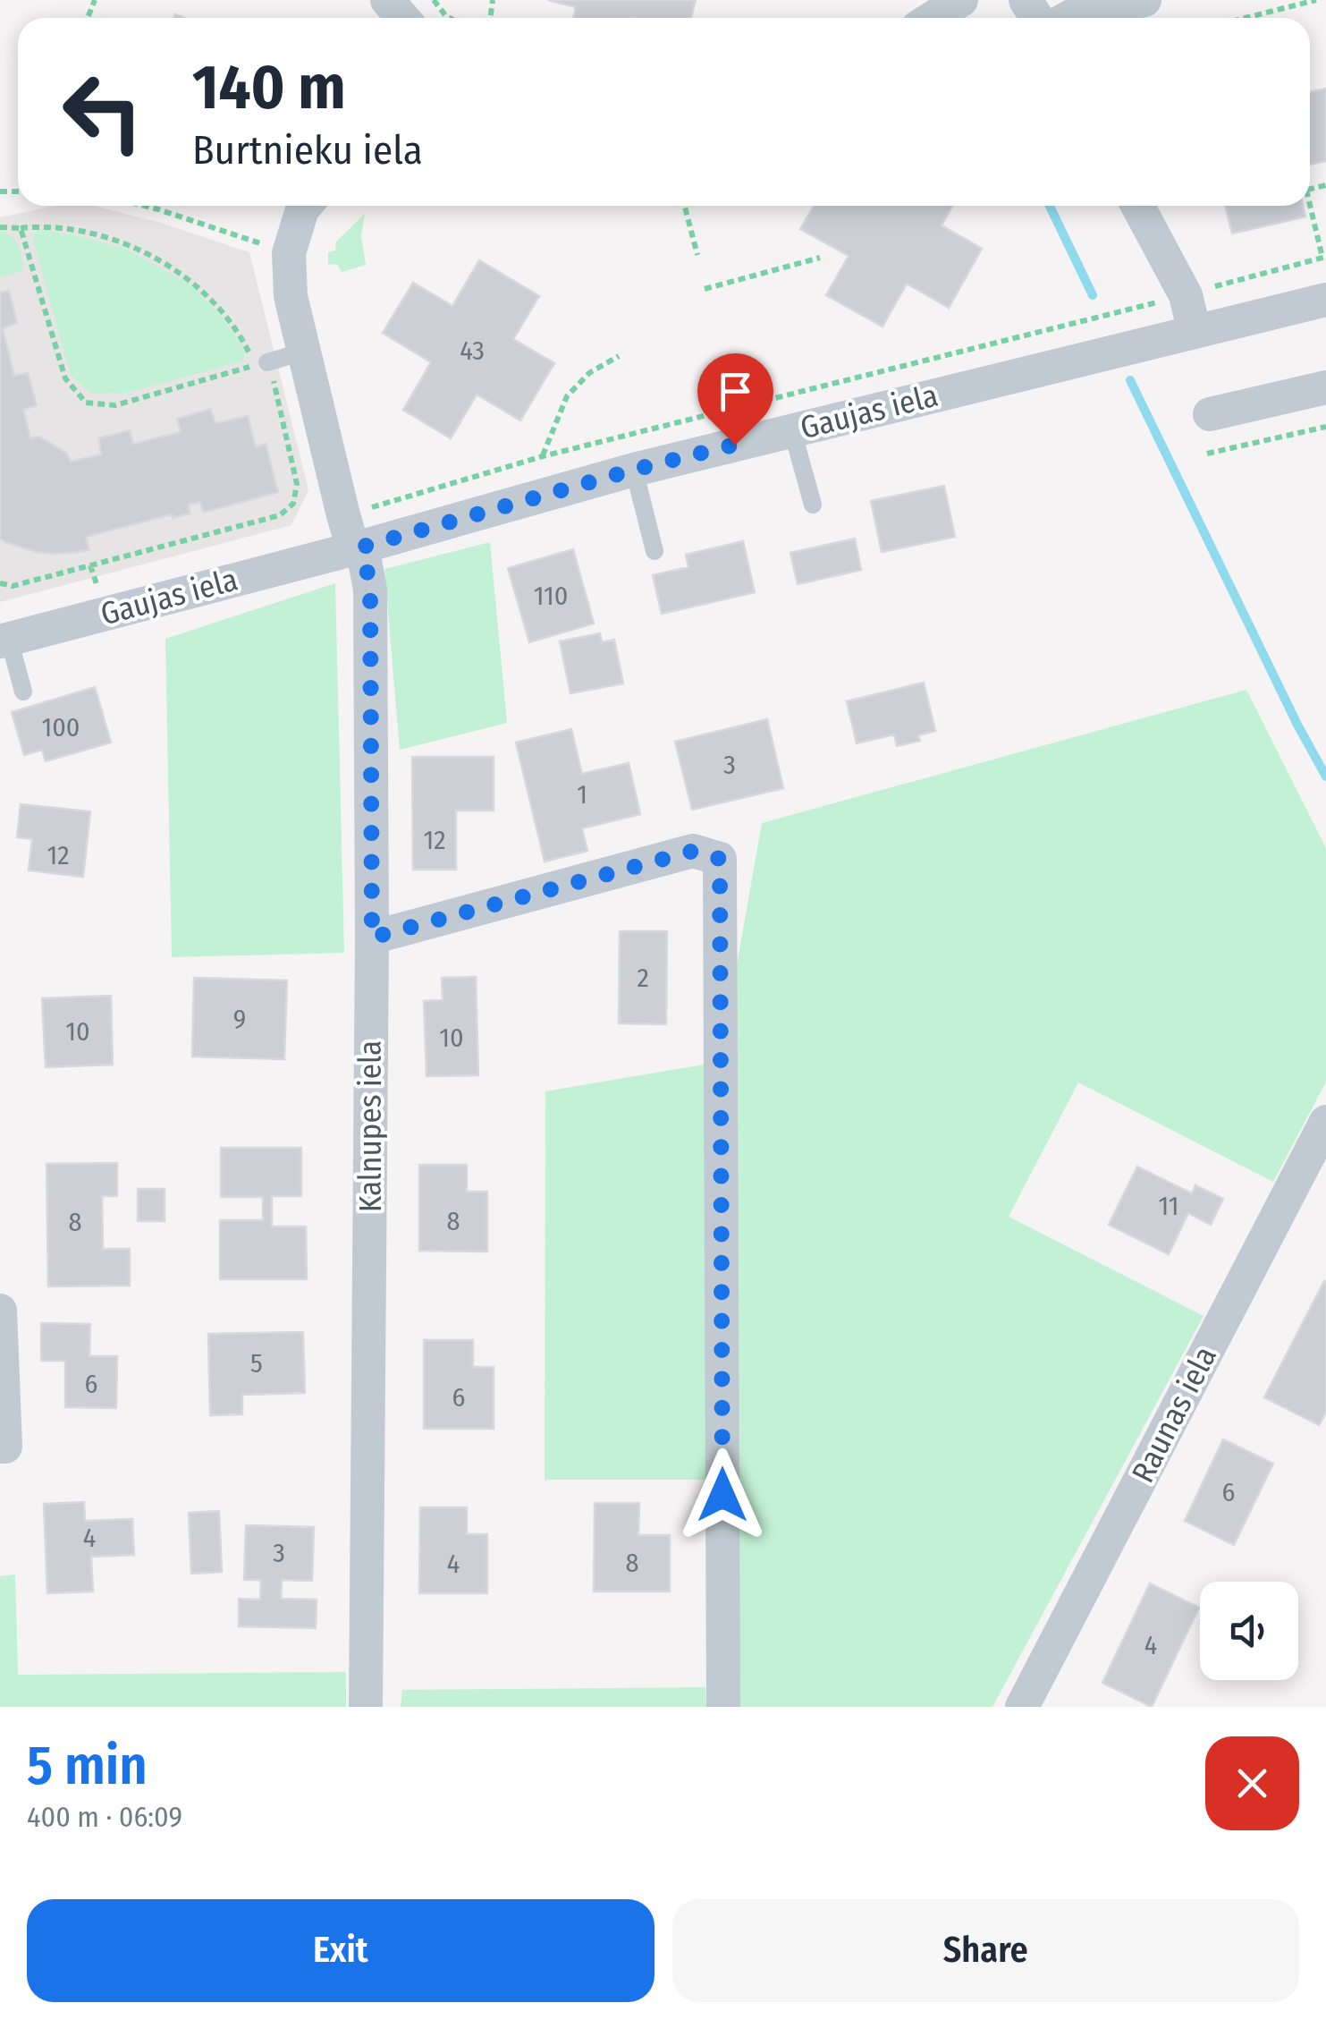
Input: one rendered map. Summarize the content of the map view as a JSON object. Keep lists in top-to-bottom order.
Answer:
{
  "streets": {
    "street": ["Gaujas iela", "Kalnupes iela", "Raunas iela"]
  },
  "crossings": [
    ["Gaujas iela", "Kalnupes iela"]
  ],
  "house_numbers": [
    "43",
    "110",
    "100",
    "3",
    "1",
    "12",
    "12",
    "2",
    "9",
    "10",
    "10",
    "11",
    "8",
    "8",
    "5",
    "6",
    "6",
    "6",
    "4",
    "3",
    "8",
    "4",
    "4"
  ],
  "page": {
    "turn": ["140 m", "Burtnieku iela"],
    "heading": ["5 min", "400 m · 06:09"],
    "buttons": ["Exit", "Share"]
  }
}
